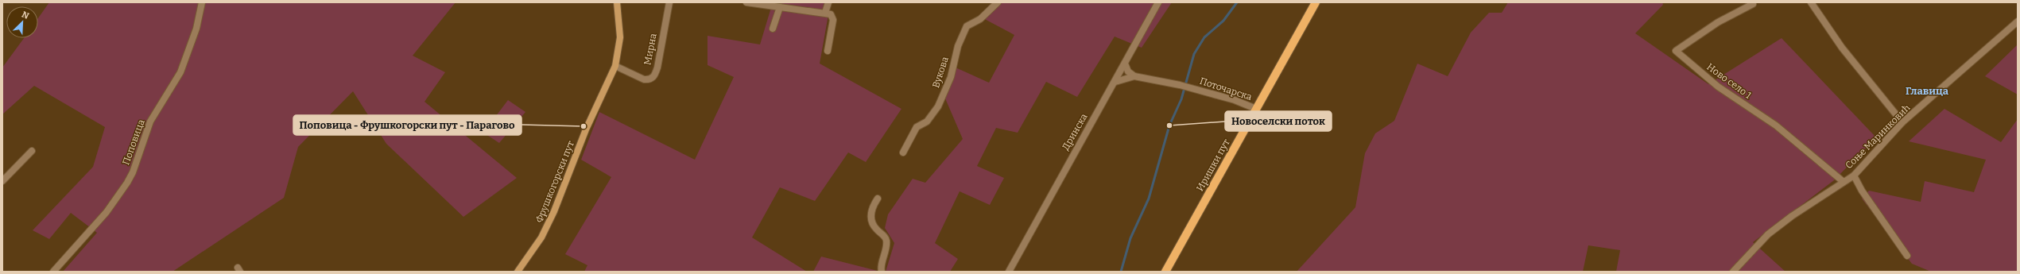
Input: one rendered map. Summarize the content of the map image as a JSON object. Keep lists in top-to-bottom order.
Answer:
{
  "streets": {
    "main road": ["Иришки пут"],
    "street": [
      "Мирна",
      "Вукова",
      "Ново село 1",
      "Поточарска",
      "Дринска",
      "Соње Маринковић",
      "Поповица",
      "Фрушкогорски пут"
    ]
  },
  "crossings": [
    ["Мирна", "Фрушкогорски пут"],
    ["Ново село 1", "Соње Маринковић"],
    ["Поточарска", "Иришки пут"]
  ],
  "districts": ["Главица"],
  "places": ["Новоселски поток", "Поповица - Фрушкогорски пут - Парагово"],
  "north": "top right"
}
